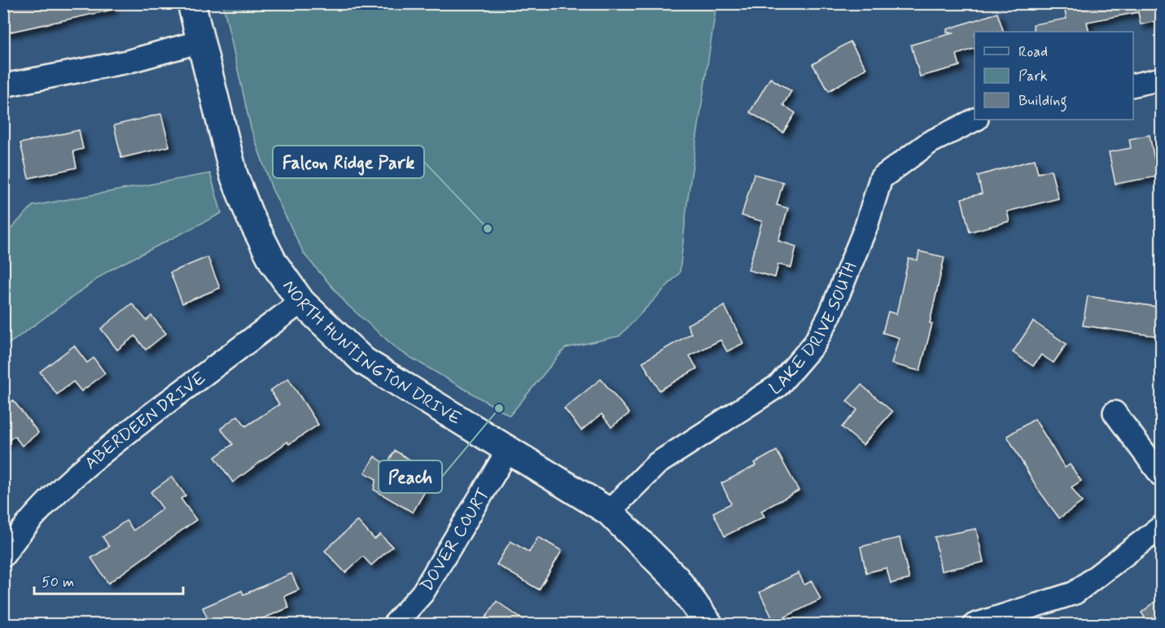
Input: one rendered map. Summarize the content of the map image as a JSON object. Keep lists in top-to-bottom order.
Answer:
{
  "streets": {
    "street": [
      "LAKE DRIVE SOUTH",
      "NORTH HUNTINGTON DRIVE",
      "ABERDEEN DRIVE",
      "DOVER COURT"
    ]
  },
  "crossings": [
    ["LAKE DRIVE SOUTH", "NORTH HUNTINGTON DRIVE"],
    ["NORTH HUNTINGTON DRIVE", "ABERDEEN DRIVE"],
    ["NORTH HUNTINGTON DRIVE", "DOVER COURT"]
  ],
  "places": ["Falcon Ridge Park", "Peach"],
  "legend": ["Road", "Park", "Building"],
  "scale_bar": "50 m"
}
